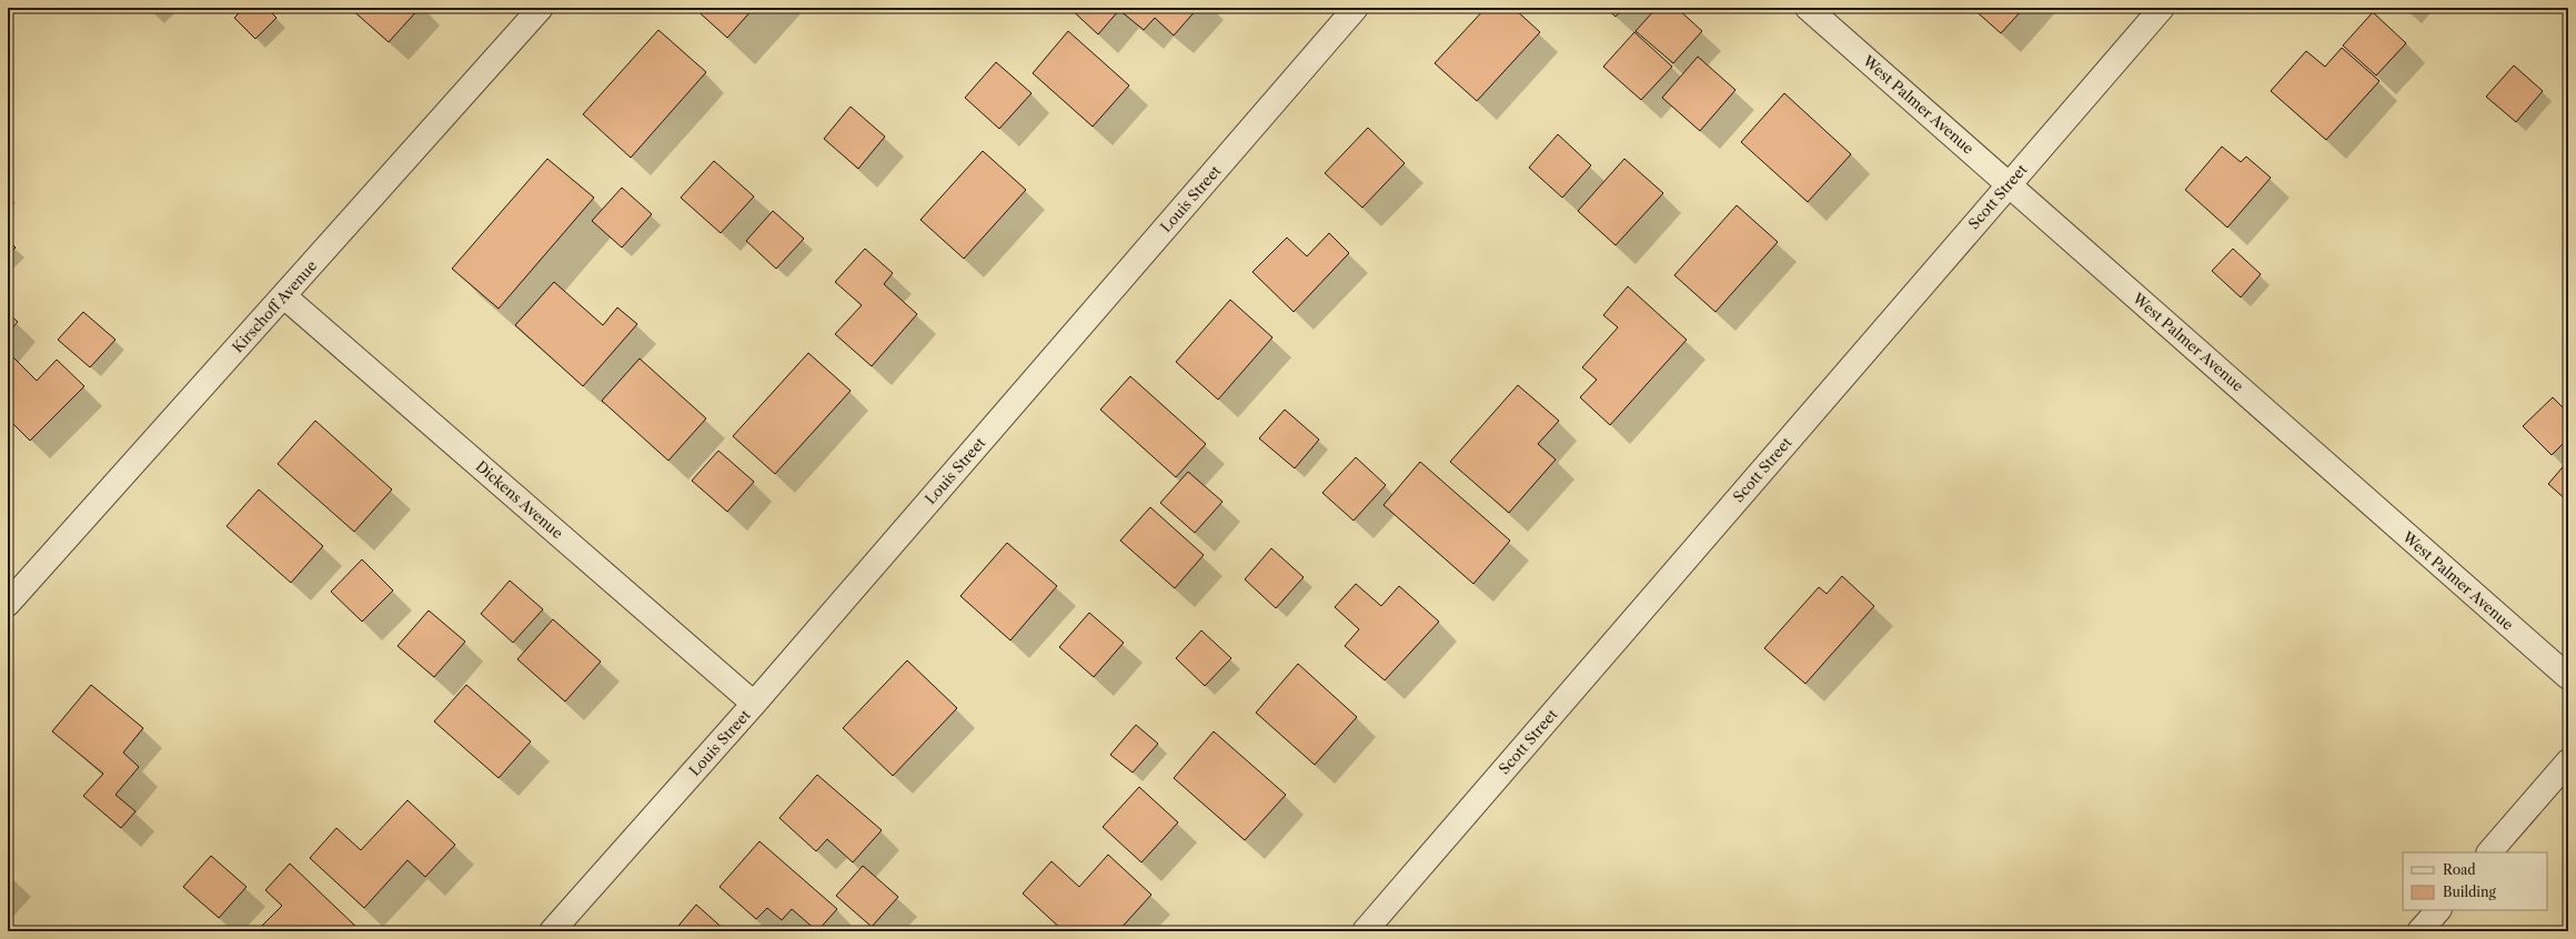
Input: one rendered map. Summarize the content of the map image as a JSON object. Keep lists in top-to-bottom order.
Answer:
{
  "streets": {
    "street": [
      "West Palmer Avenue",
      "Scott Street",
      "Louis Street",
      "Kirschoff Avenue",
      "Dickens Avenue"
    ]
  },
  "crossings": [
    ["West Palmer Avenue", "Scott Street"],
    ["Louis Street", "Dickens Avenue"],
    ["Kirschoff Avenue", "Dickens Avenue"]
  ],
  "legend": ["Road", "Building"]
}
